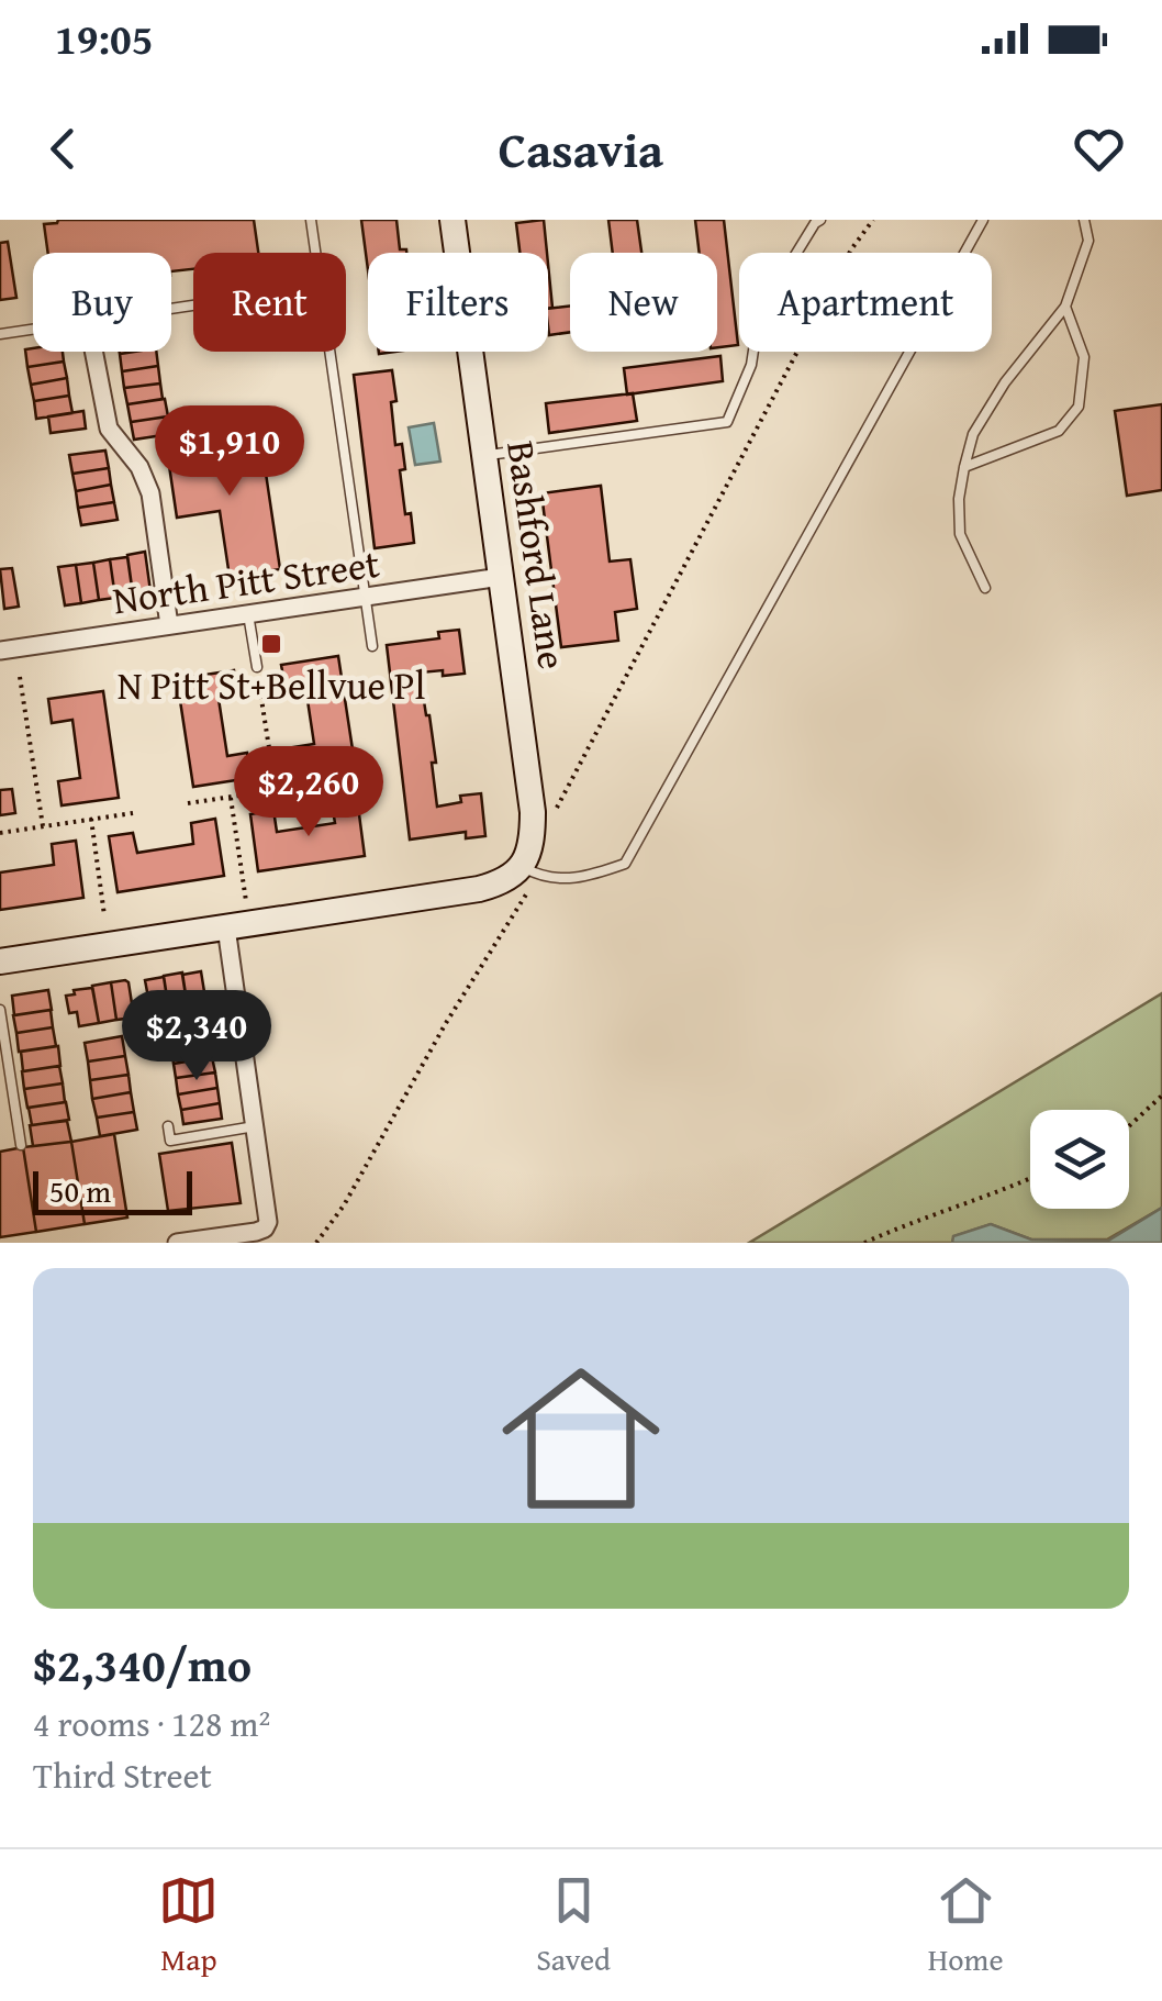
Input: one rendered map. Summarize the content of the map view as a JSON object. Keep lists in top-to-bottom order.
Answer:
{
  "streets": {
    "street": ["Bashford Lane", "North Pitt Street"]
  },
  "crossings": [
    ["Bashford Lane", "North Pitt Street"]
  ],
  "places": {
    "transit": ["N Pitt St+Bellvue Pl"]
  },
  "scale_bar": "50 m",
  "page": {
    "status": "19:05",
    "header": "Casavia",
    "chip": [
      "Buy",
      "Rent",
      "Filters",
      "New",
      "Apartment"
    ],
    "price": ["$1,910", "$2,260", "$2,340"],
    "scale": "50 m",
    "list": [
      {
        "name": "$2,340/mo",
        "note": "4 rooms · 128 m² · Third Street"
      }
    ],
    "tabs": ["Map", "Saved", "Home"]
  }
}
